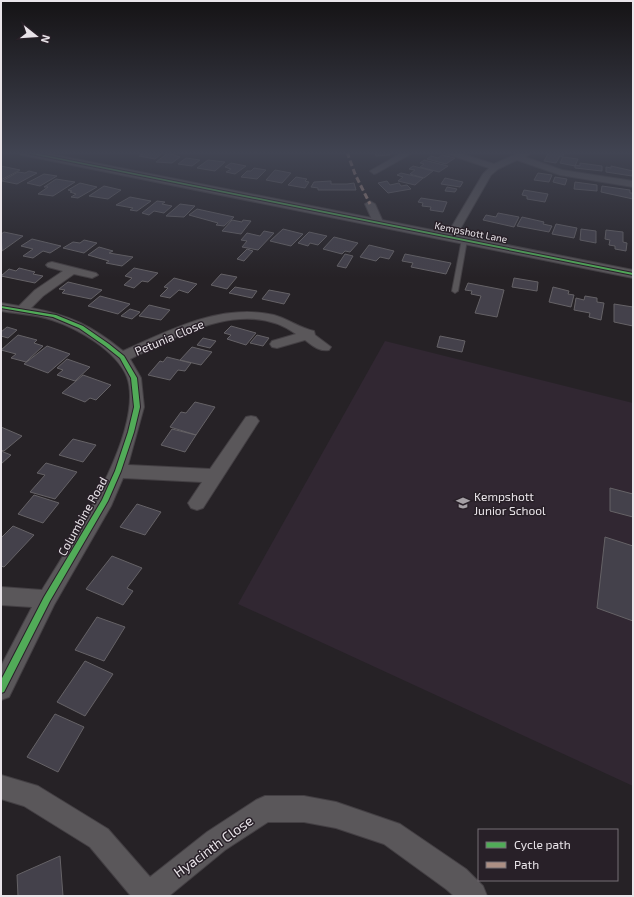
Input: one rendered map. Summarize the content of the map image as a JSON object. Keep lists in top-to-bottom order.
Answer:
{
  "streets": {
    "street": [
      "Kempshott Lane",
      "Petunia Close",
      "Columbine Road",
      "Hyacinth Close"
    ]
  },
  "crossings": [
    ["Petunia Close", "Columbine Road"]
  ],
  "places": {
    "school or university": ["Kempshott Junior School"]
  },
  "legend": ["Cycle path", "Path"],
  "north": "right"
}
